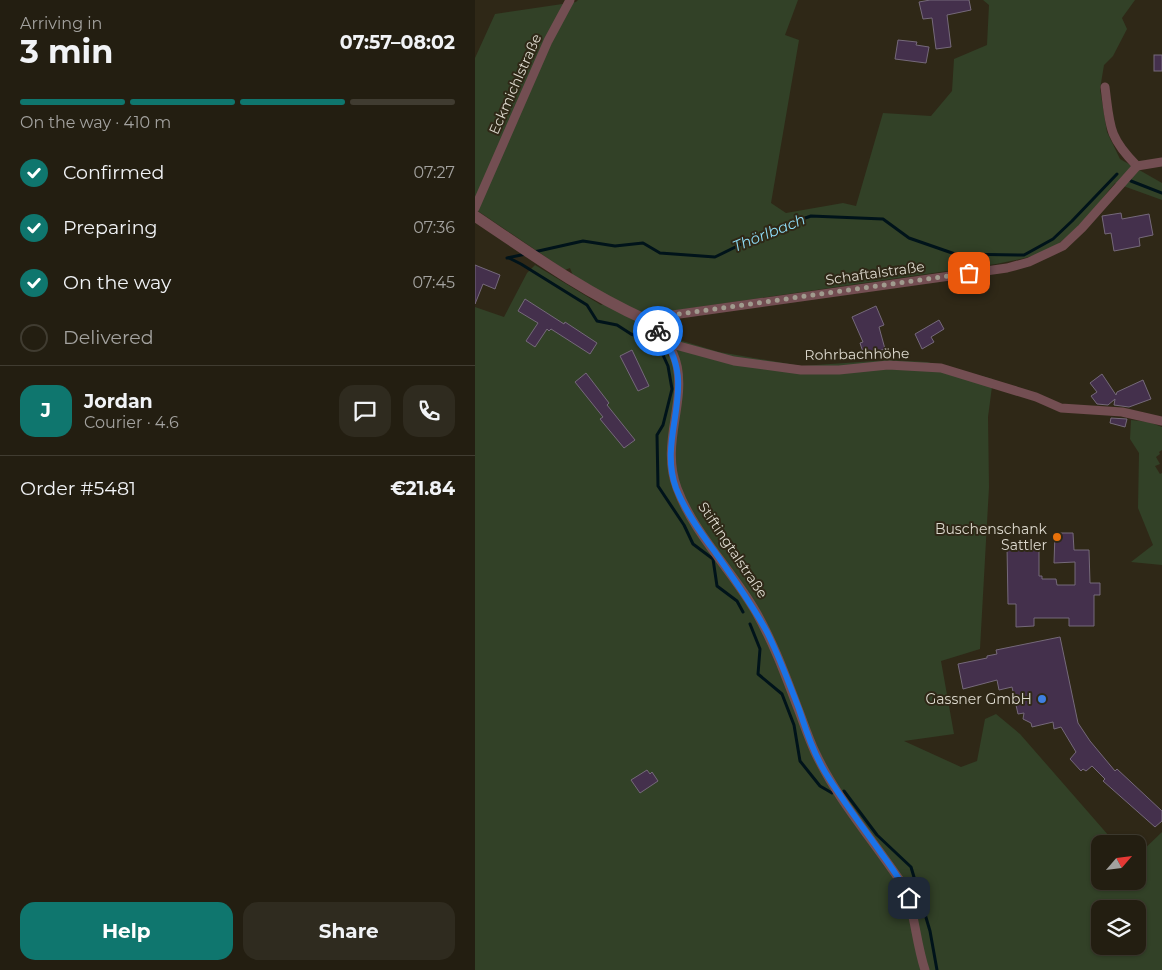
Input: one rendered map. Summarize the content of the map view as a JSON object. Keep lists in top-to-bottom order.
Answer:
{
  "streets": {
    "street": [
      "Eckmichlstraße",
      "Schaftalstraße",
      "Rohrbachhöhe",
      "Stiftingtalstraße"
    ]
  },
  "crossings": [
    ["Schaftalstraße", "Stiftingtalstraße"],
    ["Rohrbachhöhe", "Stiftingtalstraße"]
  ],
  "water": ["Thörlbach"],
  "places": ["Buschenschank Sattler", "Gassner GmbH"],
  "north": "top right",
  "page": {
    "heading": ["3 min", "Arriving in", "07:57–08:02"],
    "panel": [
      "Jordan",
      "Courier · 4.6",
      "Order #5481",
      "€21.84"
    ],
    "bar": "On the way · 410 m",
    "list": [
      ["Confirmed", "07:27"],
      ["Preparing", "07:36"],
      ["On the way", "07:45"],
      "Delivered"
    ],
    "round": "J",
    "buttons": ["Help", "Share"]
  }
}
